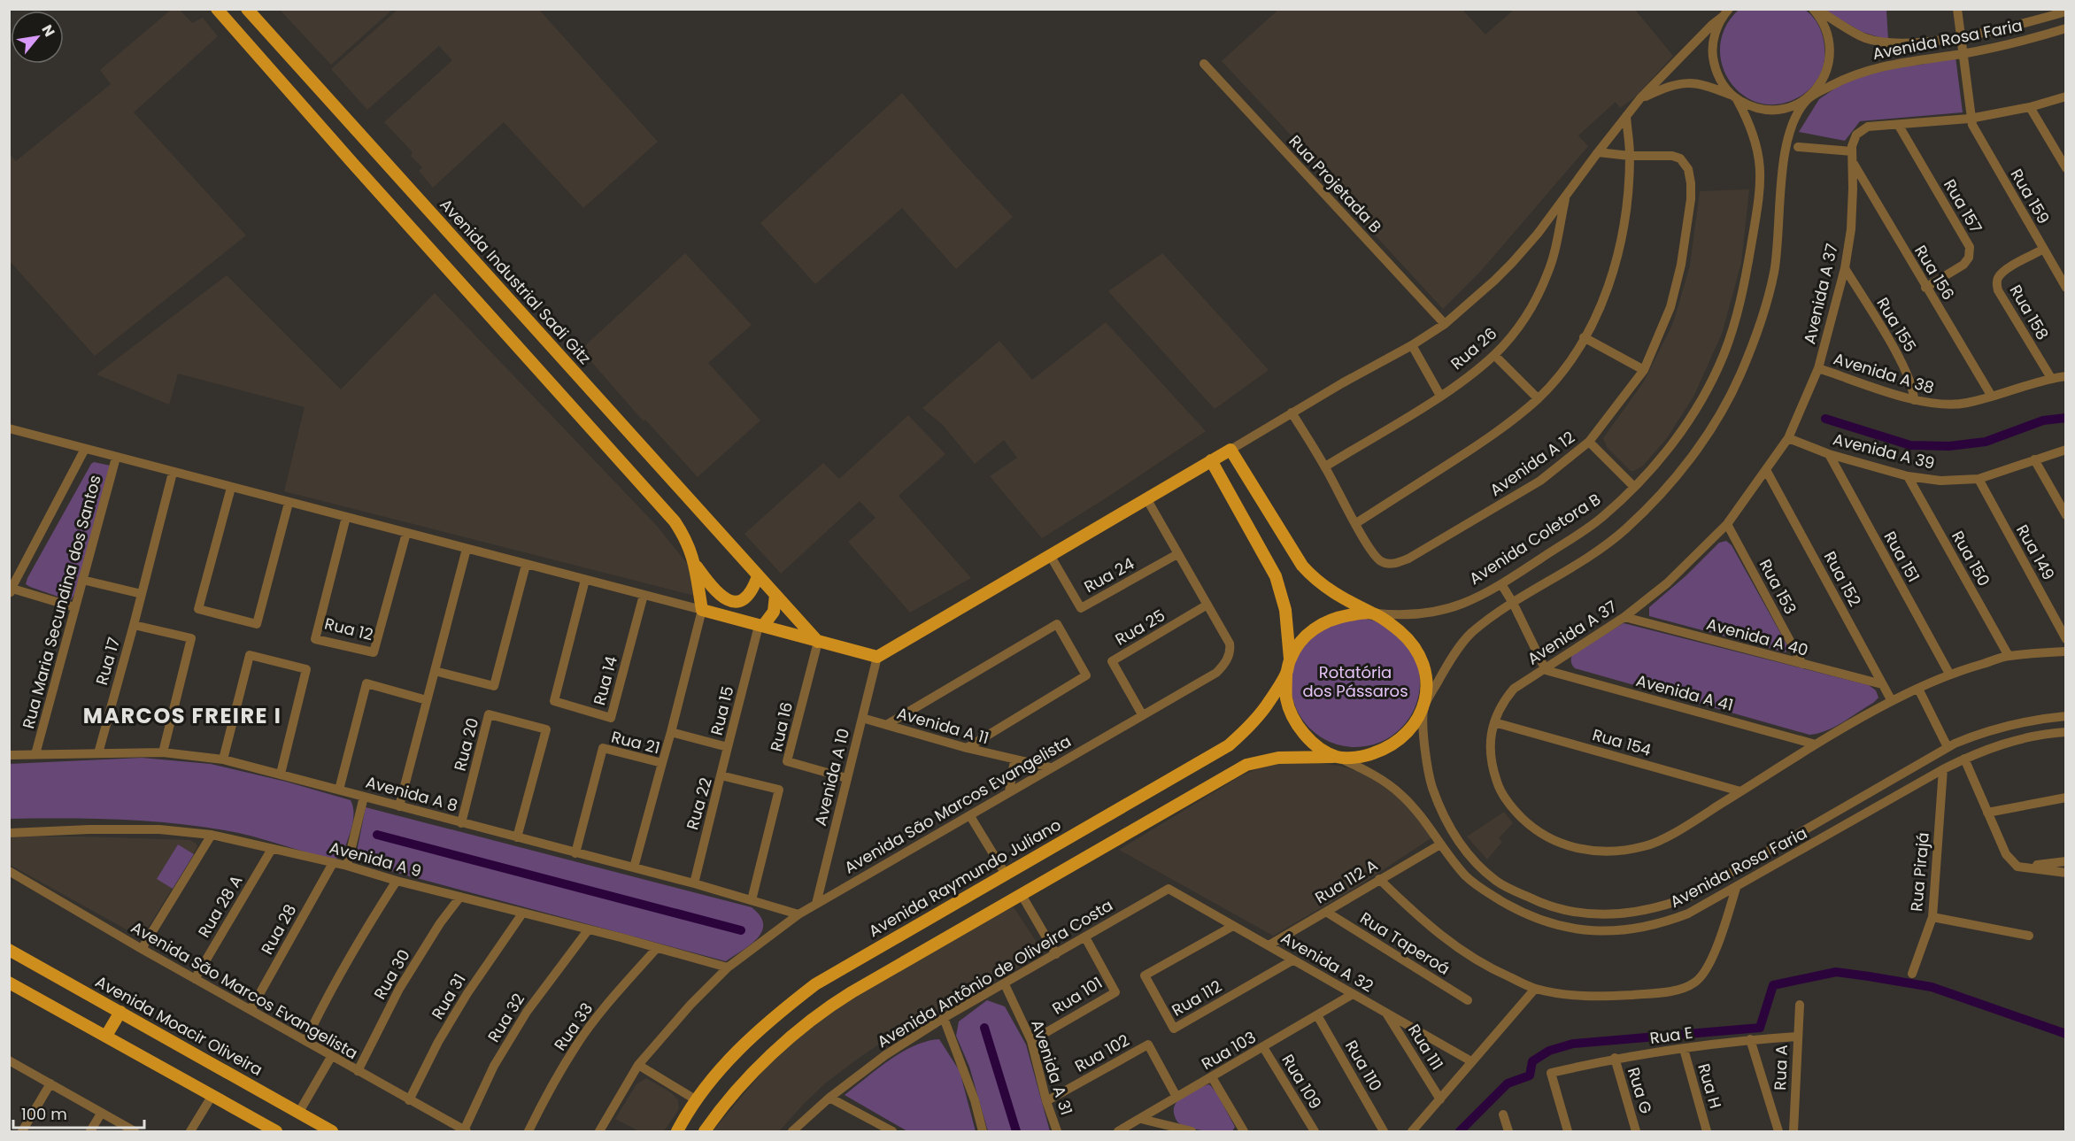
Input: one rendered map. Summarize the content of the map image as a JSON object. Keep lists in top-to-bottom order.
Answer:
{
  "streets": {
    "main road": [
      "Avenida Industrial Sadi Gitz",
      "Avenida Coletora B",
      "Avenida Raymundo Juliano",
      "Avenida Moacir Oliveira"
    ],
    "street": [
      "Avenida Rosa Faria",
      "Rua Projetada B",
      "Rua 159",
      "Rua 157",
      "Rua 156",
      "Avenida A 37",
      "Rua 158",
      "Rua 155",
      "Rua 26",
      "Avenida A 38",
      "Avenida A 39",
      "Avenida A 12",
      "Rua 149",
      "Rua 151",
      "Rua 150",
      "Rua 24",
      "Rua 152",
      "Rua 153",
      "Rua Maria Secundina dos Santos",
      "Rua 25",
      "Rua 12",
      "Avenida A 40",
      "Rua 17",
      "Rua 14",
      "Avenida A 41",
      "Rua 15",
      "Avenida A 11",
      "Rua 16",
      "Rua 21",
      "Rua 154",
      "Rua 20",
      "Avenida A 10",
      "Avenida A 8",
      "Rua 22",
      "Avenida São Marcos Evangelista",
      "Avenida A 9",
      "Rua Pirajá",
      "Rua 112 A",
      "Rua 28 A",
      "Rua 28",
      "Rua Taperoá",
      "Avenida A 32",
      "Avenida Antônio de Oliveira Costa",
      "Rua 30",
      "Rua 101",
      "Rua 31",
      "Rua 112",
      "Rua 32",
      "Rua 33",
      "Rua E",
      "Rua 111",
      "Rua 103",
      "Rua 102",
      "Rua 110",
      "Avenida A 31",
      "Rua A",
      "Rua 109",
      "Rua H",
      "Rua G"
    ]
  },
  "crossings": [
    ["Avenida Rosa Faria", "Avenida Coletora B"],
    ["Avenida Rosa Faria", "Rua Pirajá"],
    ["Avenida Rosa Faria", "Avenida Raymundo Juliano"],
    ["Avenida Rosa Faria", "Rua 112 A"],
    ["Rua 159", "Rua 158"],
    ["Rua 157", "Rua 156"],
    ["Rua 156", "Avenida A 37"],
    ["Rua 156", "Avenida A 38"],
    ["Avenida Industrial Sadi Gitz", "Rua 16"],
    ["Avenida A 37", "Rua 155"],
    ["Avenida A 37", "Avenida A 38"],
    ["Avenida A 37", "Avenida A 39"],
    ["Avenida A 37", "Rua 151"],
    ["Avenida A 37", "Rua 150"],
    ["Avenida A 37", "Rua 152"],
    ["Avenida A 37", "Rua 153"],
    ["Avenida A 37", "Avenida A 40"],
    ["Avenida A 37", "Avenida A 41"],
    ["Avenida A 37", "Rua 154"],
    ["Rua 158", "Avenida A 38"],
    ["Rua 155", "Avenida A 38"],
    ["Rua 26", "Avenida A 12"],
    ["Avenida A 39", "Rua 149"],
    ["Avenida A 39", "Rua 151"],
    ["Avenida A 39", "Rua 150"],
    ["Avenida Coletora B", "Avenida Raymundo Juliano"],
    ["Rua 24", "Avenida São Marcos Evangelista"],
    ["Rua 152", "Avenida A 40"],
    ["Rua 153", "Avenida A 40"],
    ["Rua Maria Secundina dos Santos", "Avenida A 8"],
    ["Rua 25", "Avenida São Marcos Evangelista"],
    ["Rua 17", "Avenida A 8"],
    ["Avenida A 11", "Avenida A 10"],
    ["Avenida A 11", "Avenida São Marcos Evangelista"],
    ["Rua 16", "Avenida A 10"],
    ["Rua 21", "Avenida A 8"],
    ["Rua 20", "Avenida A 8"],
    ["Avenida A 10", "Avenida São Marcos Evangelista"],
    ["Avenida A 8", "Rua 22"],
    ["Avenida A 8", "Avenida São Marcos Evangelista"],
    ["Avenida São Marcos Evangelista", "Avenida A 9"],
    ["Avenida São Marcos Evangelista", "Rua 28 A"],
    ["Avenida São Marcos Evangelista", "Rua 28"],
    ["Avenida São Marcos Evangelista", "Rua 30"],
    ["Avenida São Marcos Evangelista", "Rua 31"],
    ["Avenida São Marcos Evangelista", "Rua 32"],
    ["Avenida A 9", "Rua 28 A"],
    ["Avenida A 9", "Rua 28"],
    ["Avenida A 9", "Rua 30"],
    ["Avenida A 9", "Rua 31"],
    ["Avenida A 9", "Rua 32"],
    ["Avenida A 9", "Rua 33"],
    ["Rua 112 A", "Rua Taperoá"],
    ["Rua 112 A", "Avenida A 32"],
    ["Avenida A 32", "Avenida Antônio de Oliveira Costa"],
    ["Avenida A 32", "Rua 112"],
    ["Avenida A 32", "Rua 111"],
    ["Avenida A 32", "Rua 103"],
    ["Avenida Antônio de Oliveira Costa", "Rua 101"],
    ["Avenida Antônio de Oliveira Costa", "Avenida A 31"],
    ["Rua 101", "Avenida A 31"],
    ["Rua E", "Rua A"],
    ["Rua E", "Rua H"],
    ["Rua E", "Rua G"],
    ["Rua 103", "Rua 102"],
    ["Rua 103", "Rua 110"],
    ["Rua 103", "Rua 109"],
    ["Rua 102", "Avenida A 31"]
  ],
  "districts": ["MARCOS FREIRE I"],
  "parks": ["Rotatória dos Pássaros"],
  "scale_bar": "100 m",
  "north": "top right"
}
